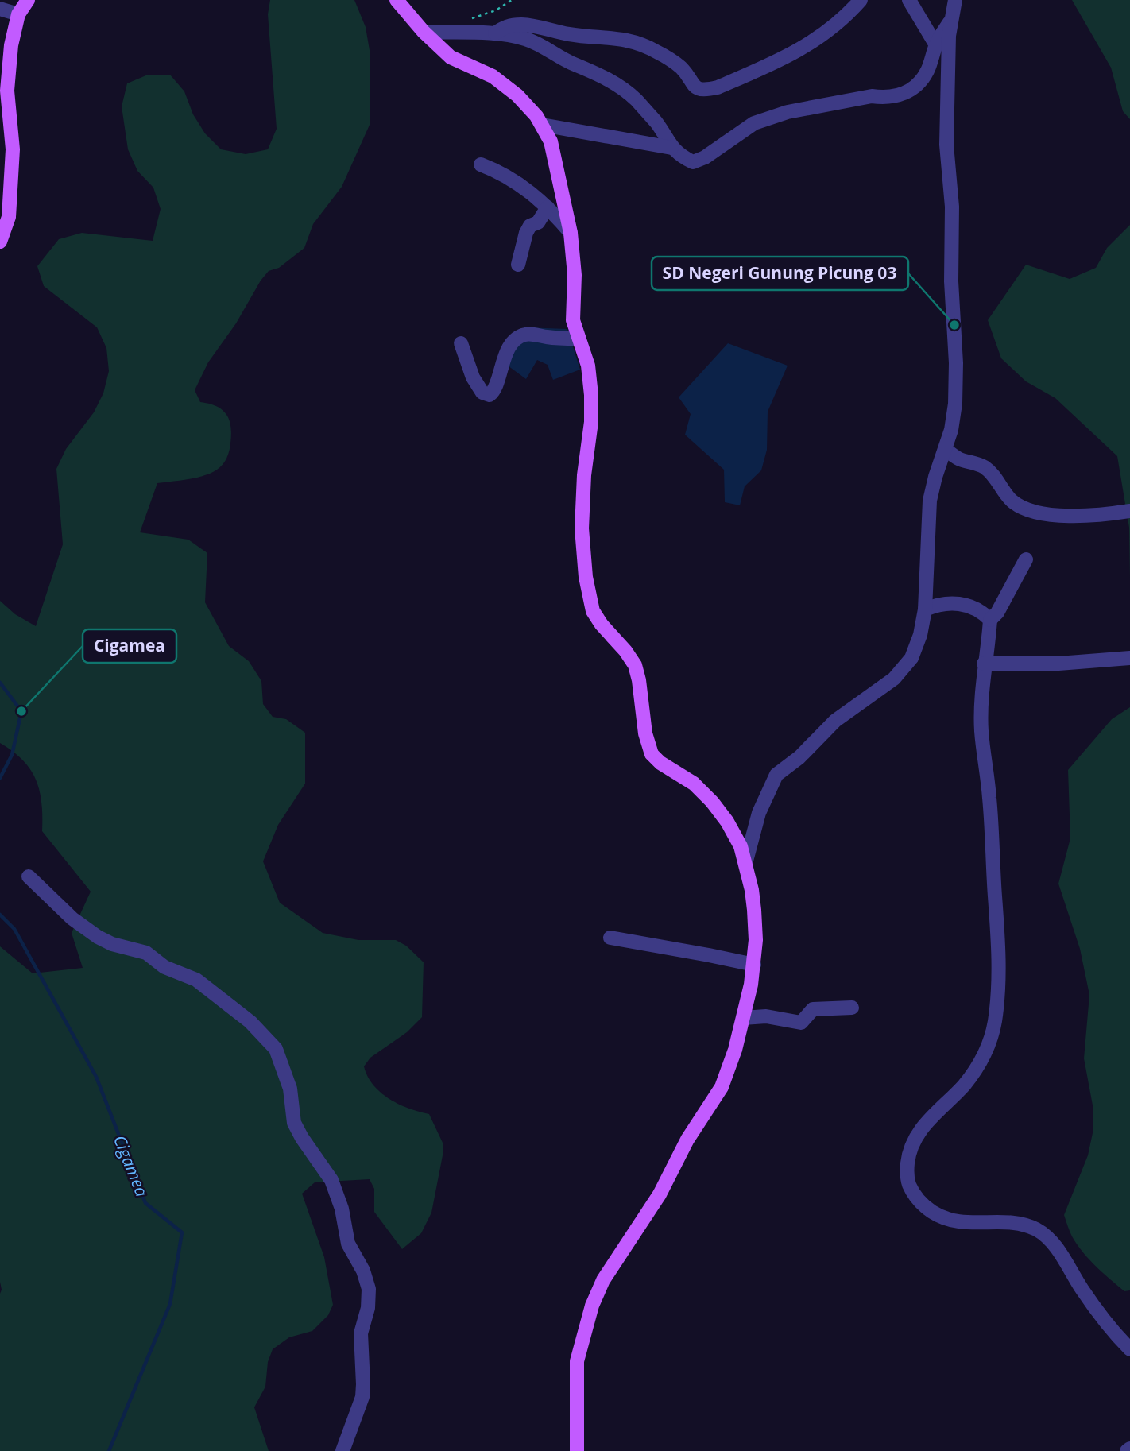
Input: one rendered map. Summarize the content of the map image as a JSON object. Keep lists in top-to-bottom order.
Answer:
{
  "water": ["Cigamea"],
  "places": ["SD Negeri Gunung Picung 03", "Cigamea"]
}
